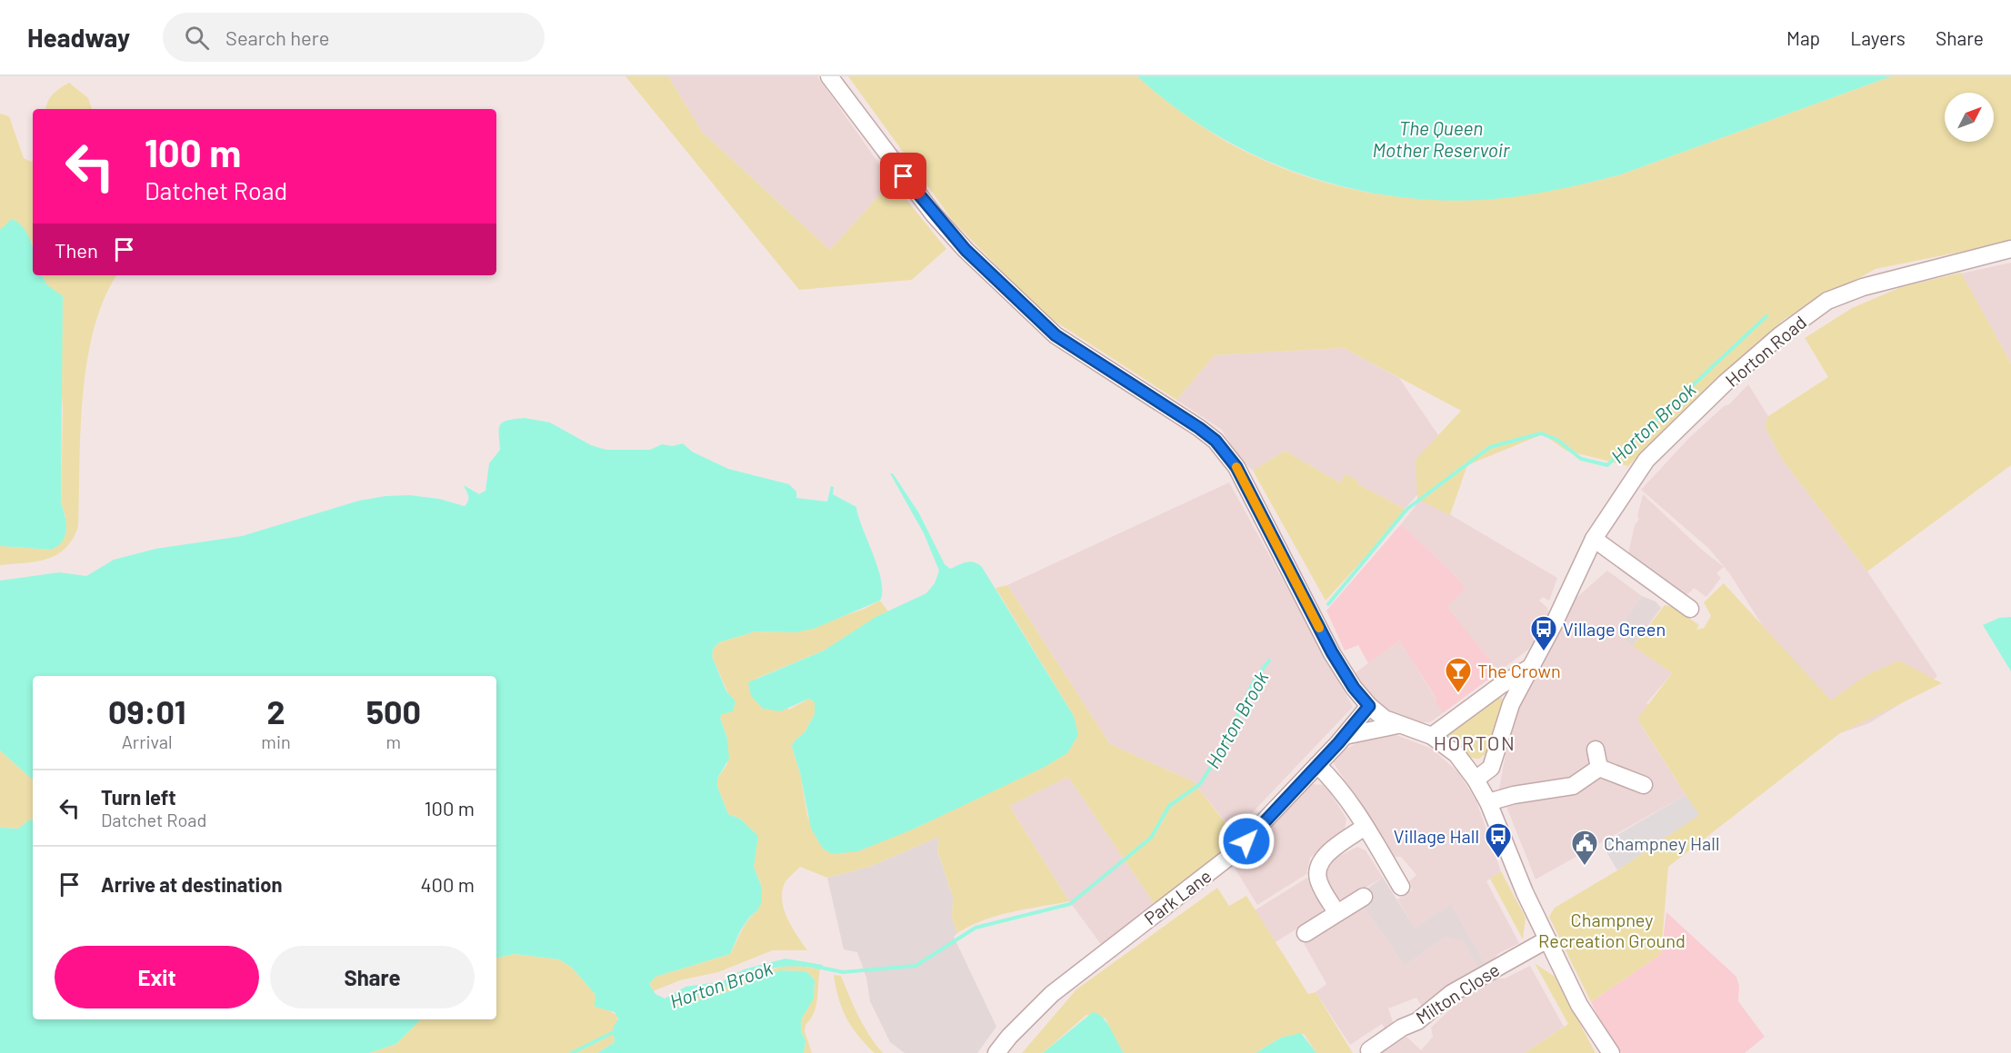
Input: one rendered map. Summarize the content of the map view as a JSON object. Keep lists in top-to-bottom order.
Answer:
{
  "streets": {
    "street": ["Horton Road", "Park Lane", "Milton Close"]
  },
  "districts": ["HORTON"],
  "water": ["The Queen Mother Reservoir", "Horton Brook"],
  "parks": ["Champney Recreation Ground"],
  "places": {
    "bus stop": ["Village Green", "Village Hall"],
    "bar": ["The Crown"],
    "public building": ["Champney Hall"]
  },
  "north": "top right",
  "page": {
    "header": "Headway",
    "search": "Search here",
    "nav": ["Map", "Layers", "Share"],
    "turn": ["100 m", "Datchet Road"],
    "then": "Then",
    "eta": [
      "09:01",
      "Arrival",
      "2",
      "min",
      "500",
      "m"
    ],
    "list": [
      {
        "name": "Turn left",
        "note": "Datchet Road",
        "value": "100 m"
      },
      {
        "name": "Arrive at destination",
        "value": "400 m"
      }
    ],
    "buttons": ["Exit", "Share"]
  }
}
